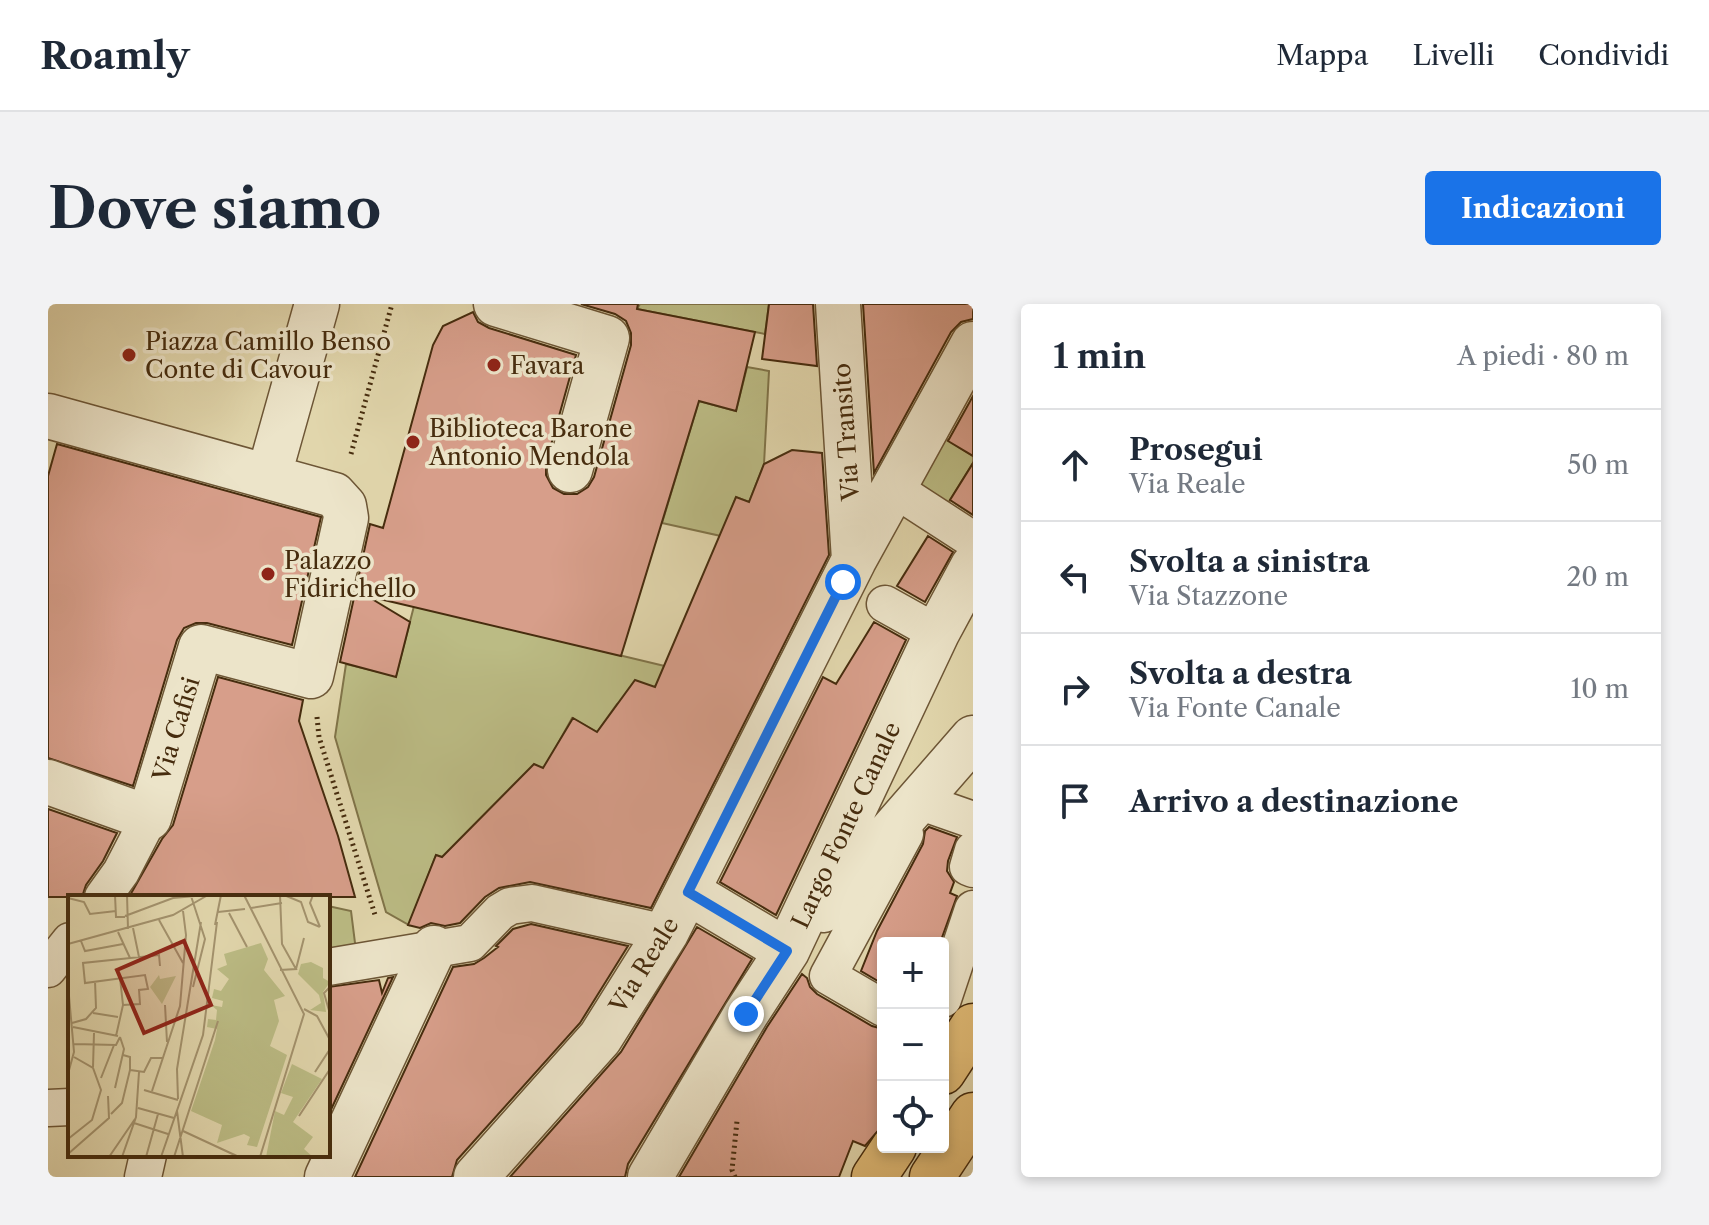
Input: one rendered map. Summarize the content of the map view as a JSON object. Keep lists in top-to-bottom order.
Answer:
{
  "streets": {
    "street": [
      "Via Transito",
      "Via Cafisi",
      "Largo Fonte Canale",
      "Via Reale"
    ]
  },
  "crossings": [
    ["Via Transito", "Via Reale"]
  ],
  "places": [
    "Piazza Camillo Benso Conte di Cavour",
    "Favara",
    "Biblioteca Barone Antonio Mendola",
    "Palazzo Fidirichello"
  ],
  "page": {
    "header": "Roamly",
    "nav": ["Mappa", "Livelli", "Condividi"],
    "buttons": "Indicazioni",
    "title": "Dove siamo",
    "heading": ["1 min", "A piedi · 80 m"],
    "list": [
      ["Prosegui", "Via Reale", "50 m"],
      ["Svolta a sinistra", "Via Stazzone", "20 m"],
      ["Svolta a destra", "Via Fonte Canale", "10 m"],
      "Arrivo a destinazione"
    ],
    "map_buttons": ["+", "−"]
  }
}
